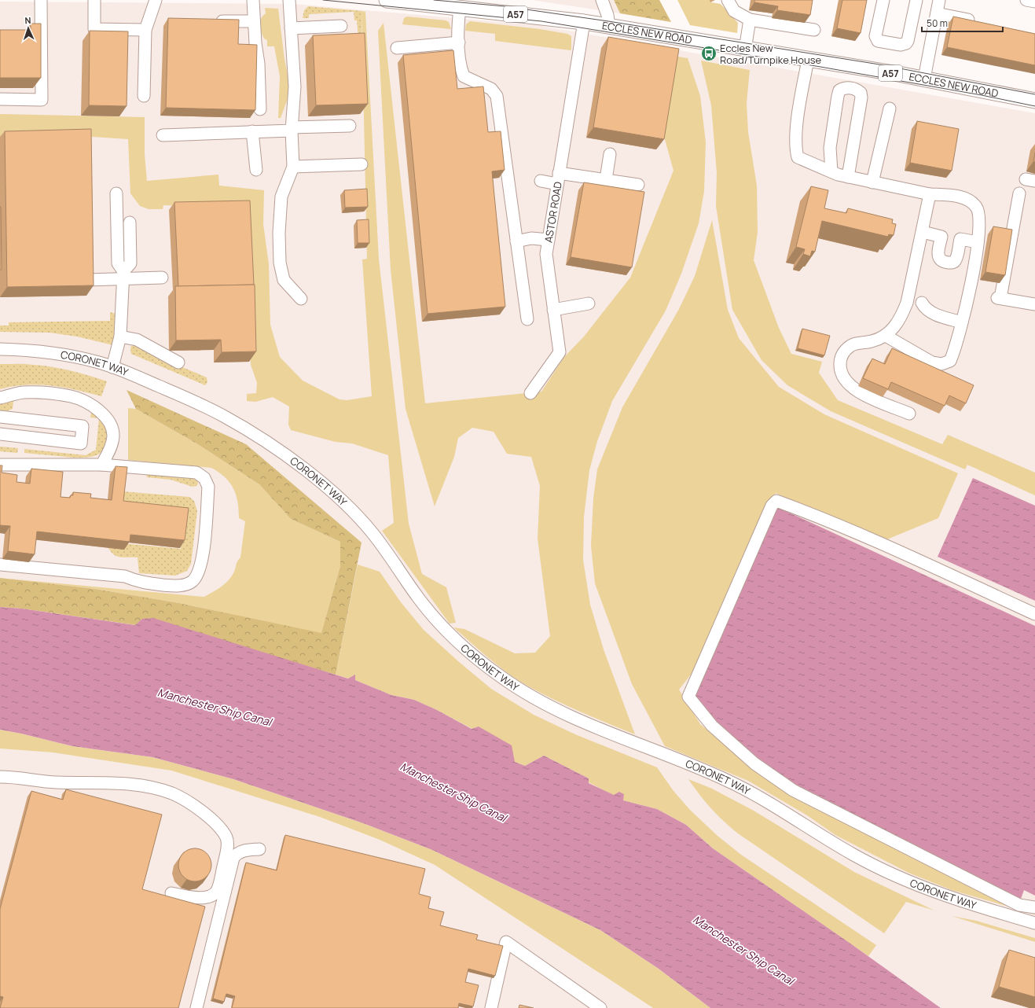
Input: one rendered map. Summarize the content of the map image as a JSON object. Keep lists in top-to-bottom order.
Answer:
{
  "streets": {
    "main road": ["A57", "ECCLES NEW ROAD"],
    "street": ["ASTOR ROAD", "CORONET WAY"]
  },
  "crossings": [
    ["ECCLES NEW ROAD", "ASTOR ROAD"]
  ],
  "water": ["Manchester Ship Canal"],
  "places": {
    "bus stop": ["Eccles New Road/Turnpike House"]
  },
  "scale_bar": "50 m",
  "north": "top"
}
